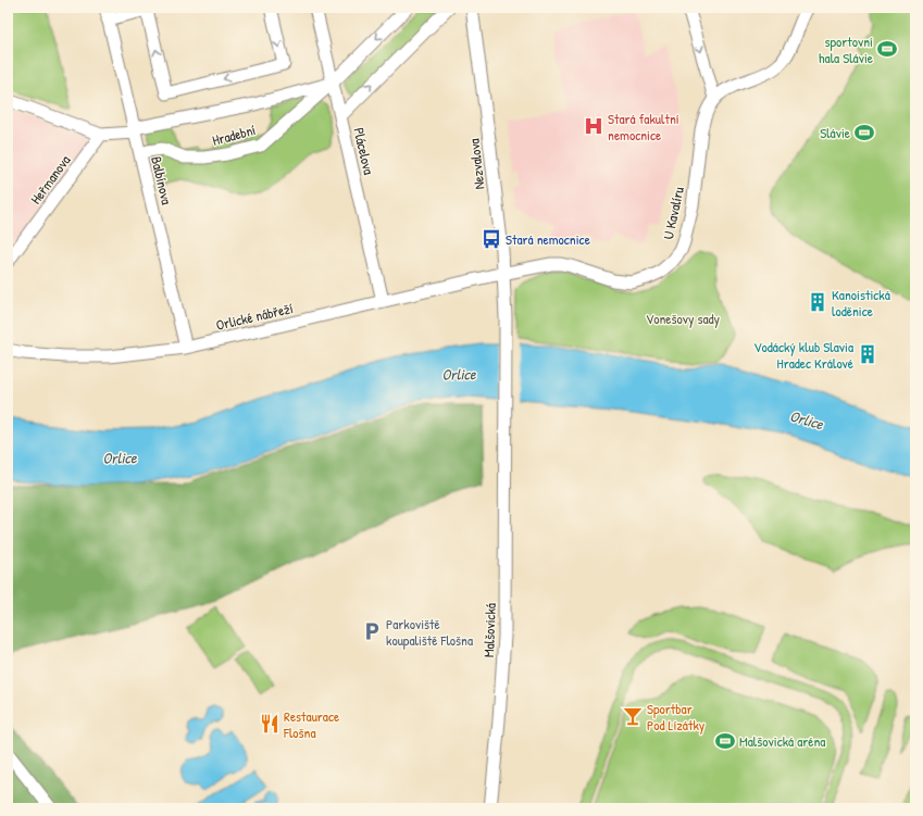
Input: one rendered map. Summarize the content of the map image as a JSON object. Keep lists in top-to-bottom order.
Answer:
{
  "streets": {
    "street": [
      "Hradební",
      "Plácelova",
      "Nezvalova",
      "Heřmanova",
      "Balbínova",
      "U Kavalíru",
      "Orlické nábřeží",
      "Malšovická"
    ]
  },
  "crossings": [
    ["Hradební", "Plácelova"],
    ["Hradební", "Heřmanova"],
    ["Hradební", "Balbínova"],
    ["Plácelova", "Orlické nábřeží"],
    ["Nezvalova", "U Kavalíru"],
    ["Nezvalova", "Orlické nábřeží"],
    ["Nezvalova", "Malšovická"],
    ["Balbínova", "Orlické nábřeží"],
    ["U Kavalíru", "Orlické nábřeží"]
  ],
  "water": ["Orlice"],
  "parks": ["Vonešovy sady"],
  "places": {
    "sports": ["sportovní hala Slávie", "Slávie", "Malšovická aréna"],
    "hospital": ["Stará fakultní nemocnice"],
    "bus stop": ["Stará nemocnice"],
    "building": ["Kanoistická loděnice", "Vodácký klub Slavia Hradec Králové"],
    "parking": ["Parkoviště koupaliště Flošna"],
    "bar": ["Sportbar Pod Lízátky"],
    "restaurant": ["Restaurace Flošna"]
  }
}
